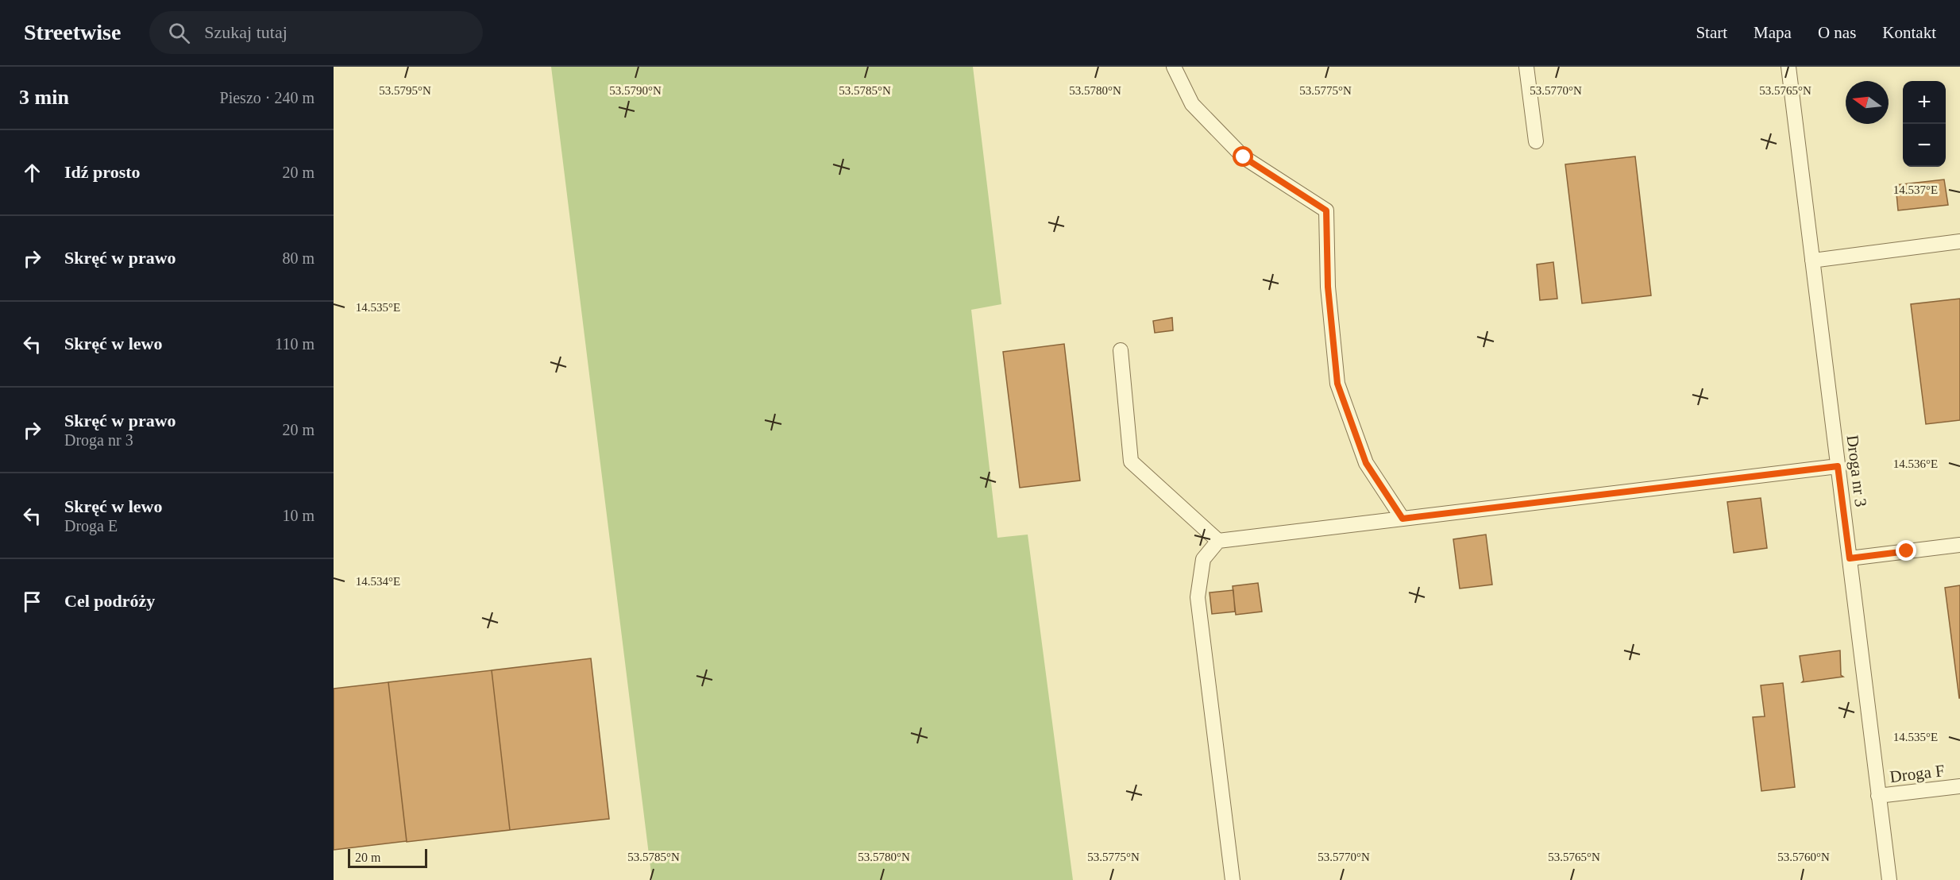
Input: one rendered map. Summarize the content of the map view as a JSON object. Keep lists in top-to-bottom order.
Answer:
{
  "streets": {
    "lane": ["Droga nr 3", "Droga F"]
  },
  "crossings": [
    ["Droga nr 3", "Droga F"]
  ],
  "scale_bar": "20 m",
  "north": "left",
  "page": {
    "header": "Streetwise",
    "search": "Szukaj tutaj",
    "nav": [
      "Start",
      "Mapa",
      "O nas",
      "Kontakt"
    ],
    "heading": ["3 min", "Pieszo · 240 m"],
    "map_buttons": ["+", "−"],
    "list": [
      ["Idź prosto", "20 m"],
      ["Skręć w prawo", "80 m"],
      ["Skręć w lewo", "110 m"],
      ["Skręć w prawo", "Droga nr 3", "20 m"],
      ["Skręć w lewo", "Droga E", "10 m"],
      "Cel podróży"
    ],
    "scale": "20 m"
  },
  "coordinates": [
    "53.5795°N",
    "53.5790°N",
    "53.5785°N",
    "53.5780°N",
    "53.5775°N",
    "53.5770°N",
    "53.5765°N",
    "14.537°E",
    "14.535°E",
    "14.536°E",
    "14.534°E",
    "53.5760°N"
  ]
}
